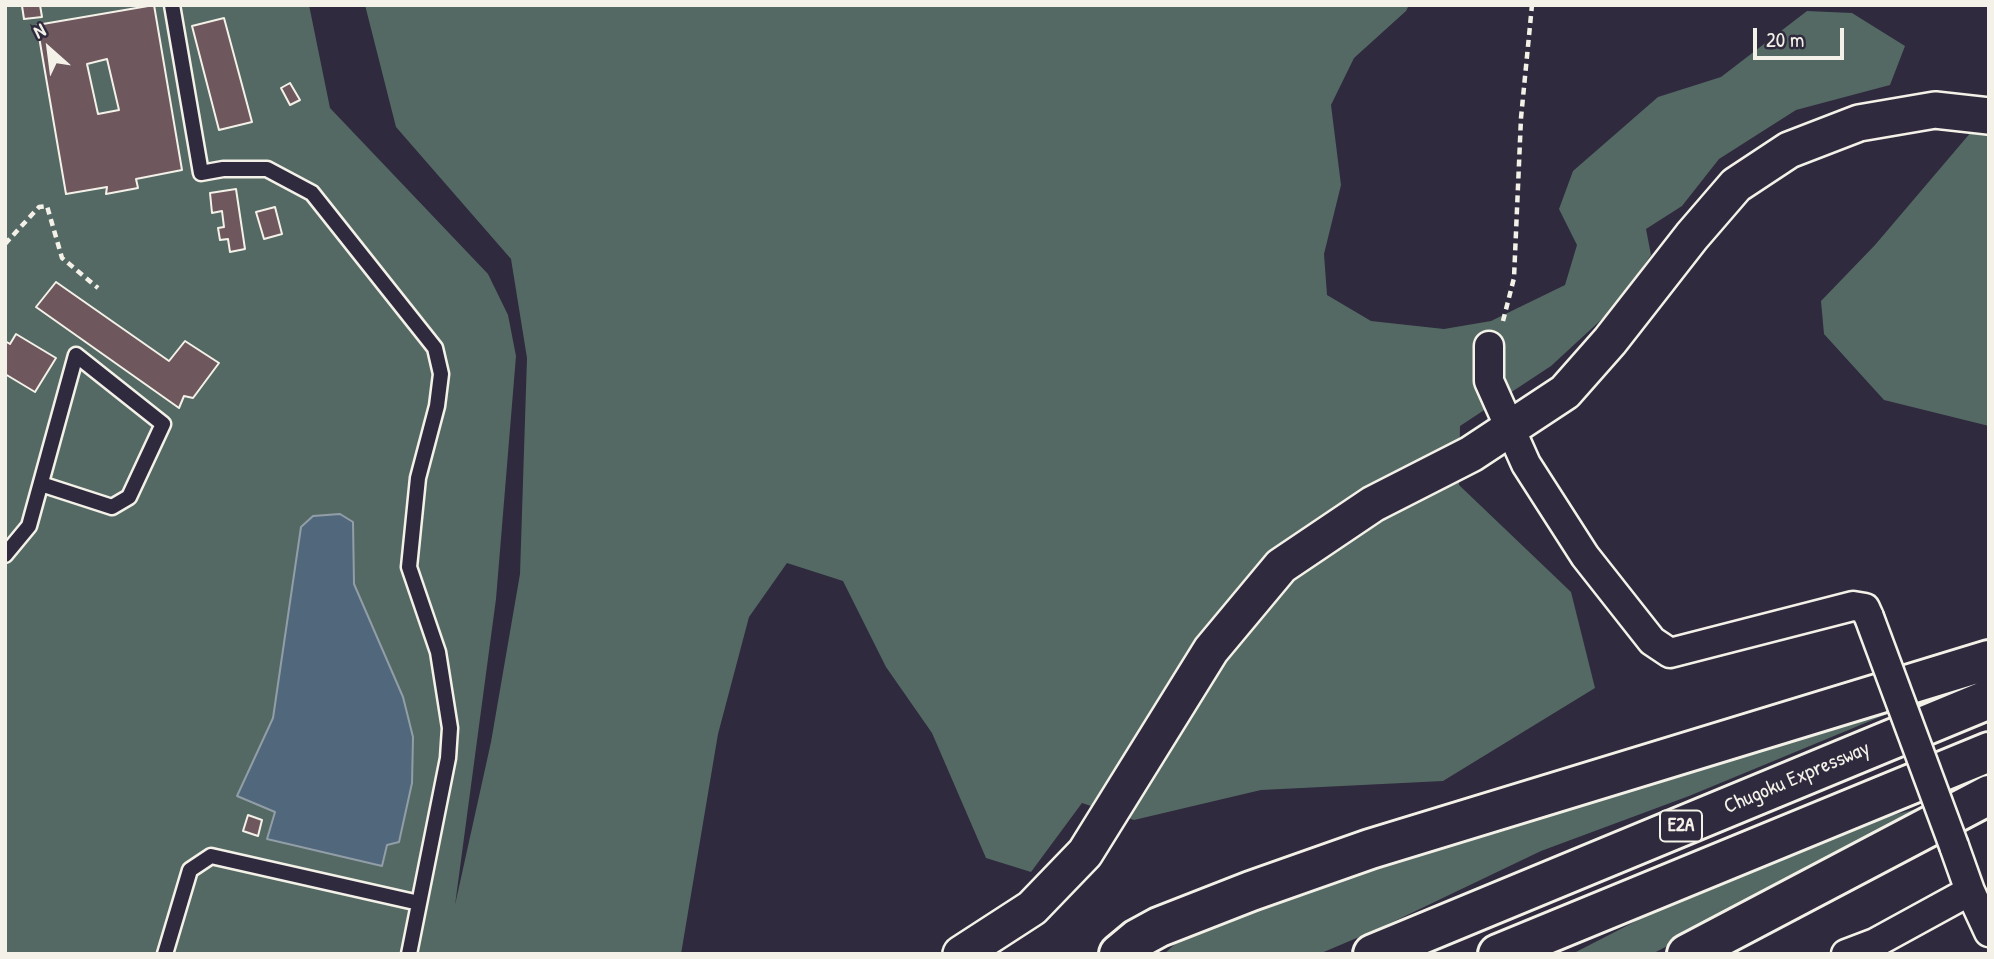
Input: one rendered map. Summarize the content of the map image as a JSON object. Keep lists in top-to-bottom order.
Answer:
{
  "streets": {
    "highway": ["Chugoku Expressway", "E2A"]
  },
  "scale_bar": "20 m",
  "north": "top left"
}
